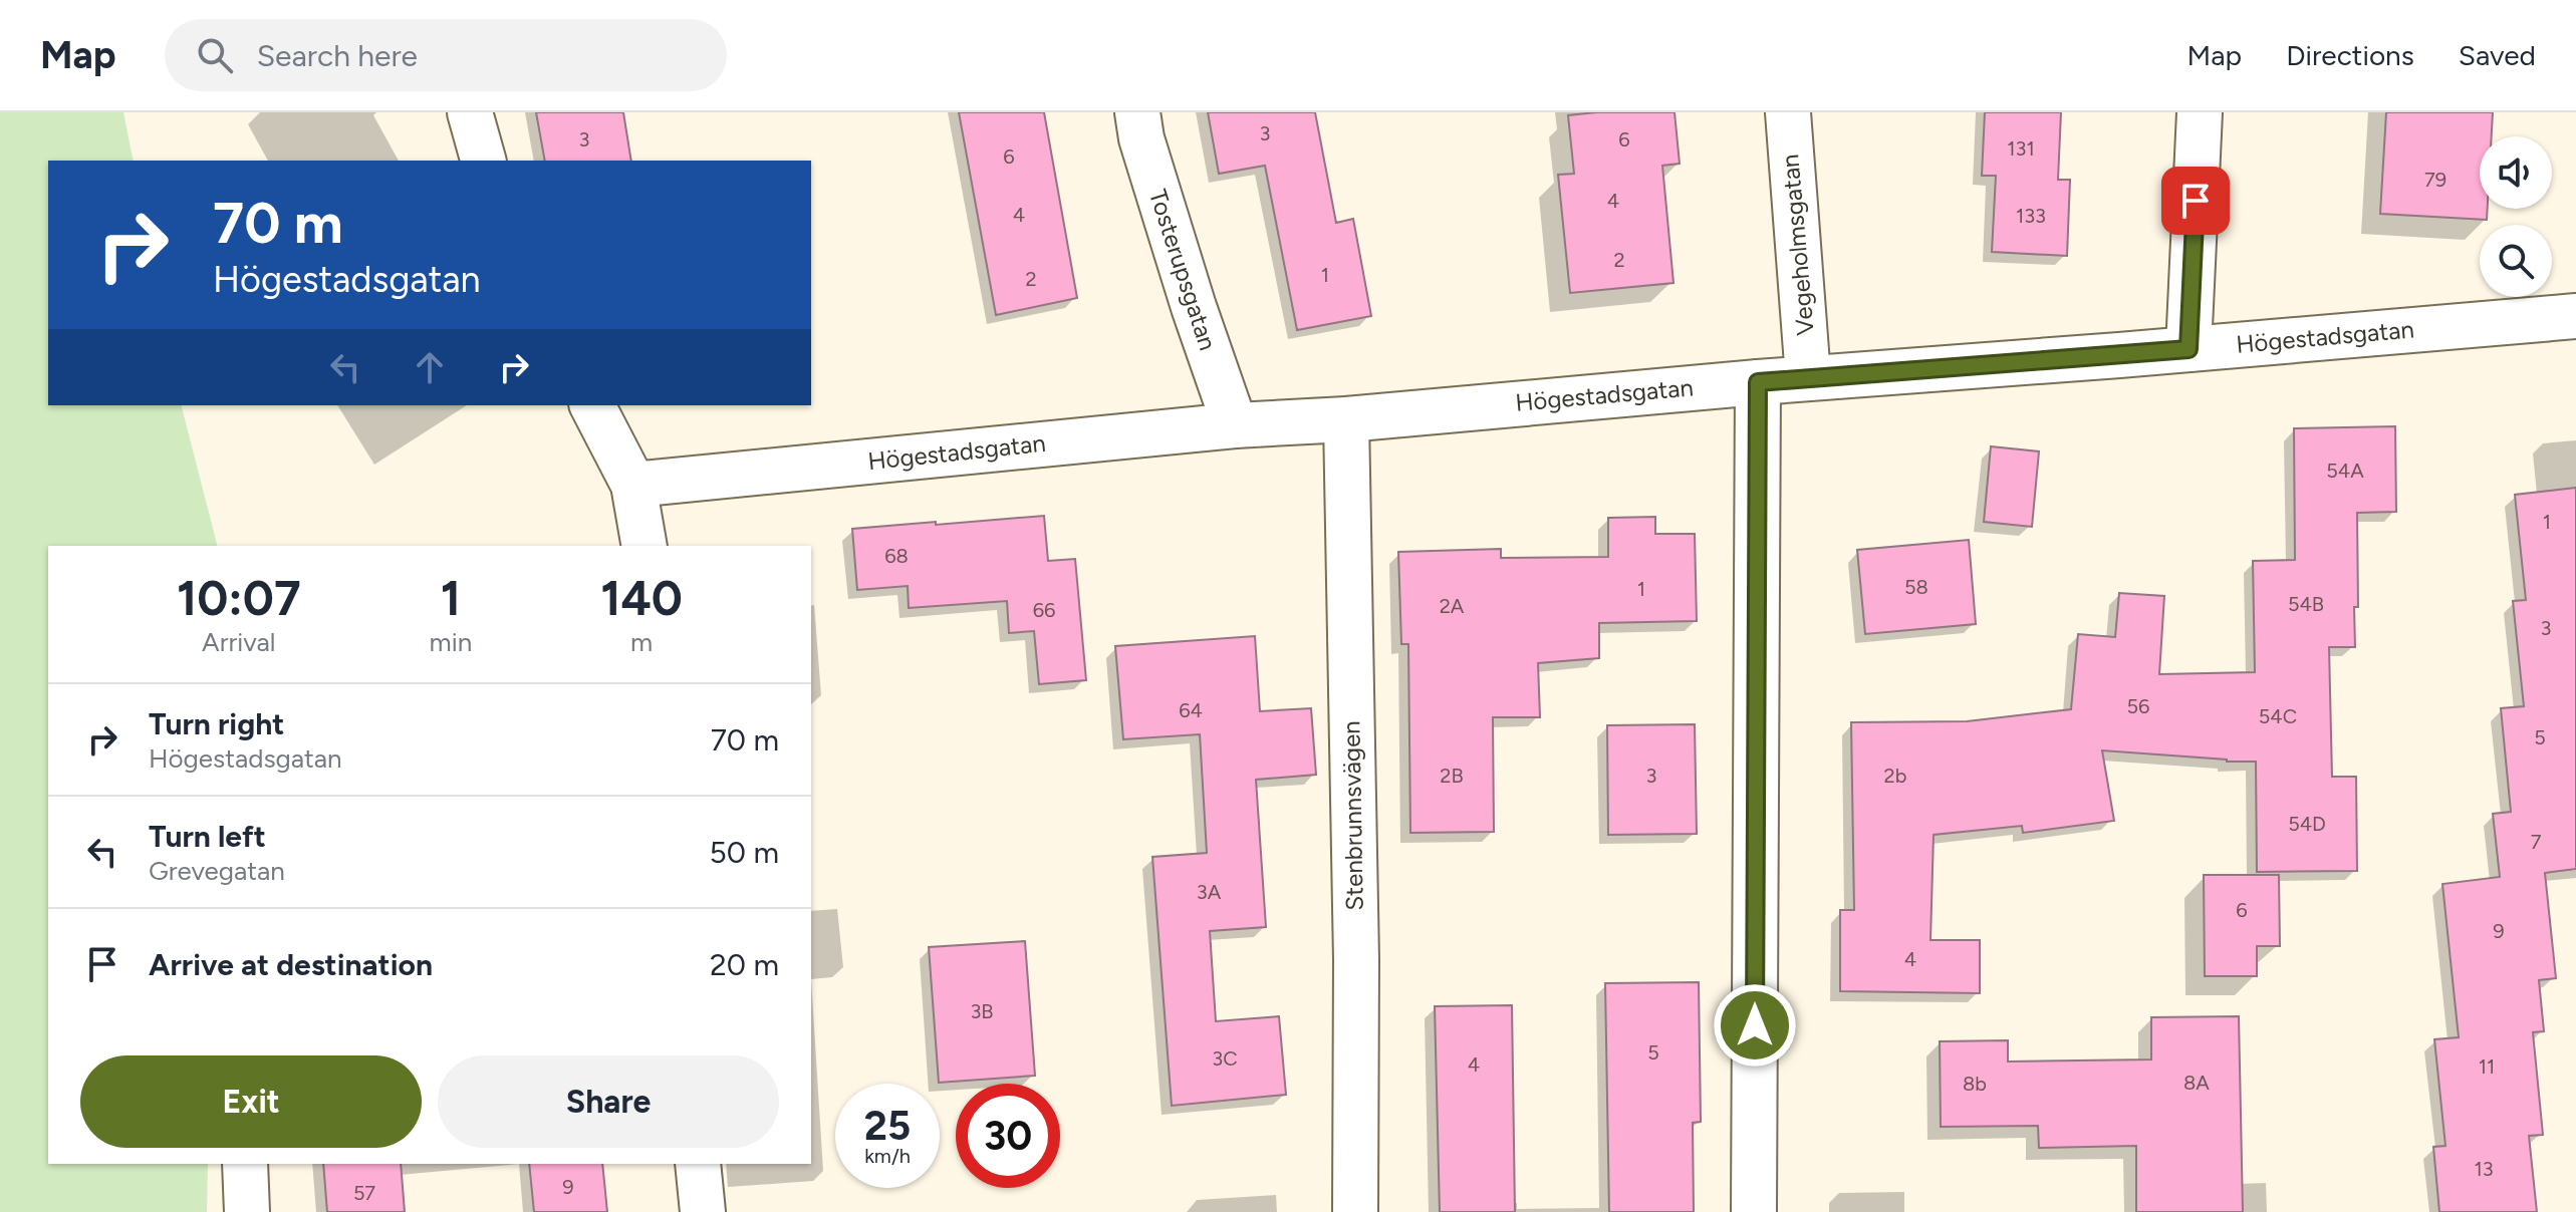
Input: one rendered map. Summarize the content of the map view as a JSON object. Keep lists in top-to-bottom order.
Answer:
{
  "streets": {
    "street": [
      "Vegeholmsgatan",
      "Tosterupsgatan",
      "Högestadsgatan",
      "Stenbrunnsvägen"
    ]
  },
  "crossings": [
    ["Vegeholmsgatan", "Högestadsgatan"],
    ["Tosterupsgatan", "Högestadsgatan"],
    ["Högestadsgatan", "Stenbrunnsvägen"]
  ],
  "house_numbers": [
    "3",
    "3",
    "6",
    "131",
    "6",
    "79",
    "4",
    "4",
    "133",
    "2",
    "1",
    "2",
    "54A",
    "1",
    "68",
    "58",
    "1",
    "54B",
    "2A",
    "66",
    "3",
    "56",
    "64",
    "54C",
    "5",
    "2B",
    "3",
    "2b",
    "54D",
    "7",
    "3A",
    "6",
    "9",
    "4",
    "3B",
    "5",
    "3C",
    "4",
    "11",
    "8A",
    "8b",
    "13",
    "9",
    "57"
  ],
  "page": {
    "header": "Map",
    "search": "Search here",
    "nav": ["Map", "Directions", "Saved"],
    "turn": ["70 m", "Högestadsgatan"],
    "eta": [
      "10:07",
      "Arrival",
      "1",
      "min",
      "140",
      "m"
    ],
    "list": [
      {
        "name": "Turn right",
        "note": "Högestadsgatan",
        "value": "70 m"
      },
      {
        "name": "Turn left",
        "note": "Grevegatan",
        "value": "50 m"
      },
      {
        "name": "Arrive at destination",
        "value": "20 m"
      }
    ],
    "buttons": ["Exit", "Share"],
    "speed": "25 km/h",
    "limit": "30"
  }
}
